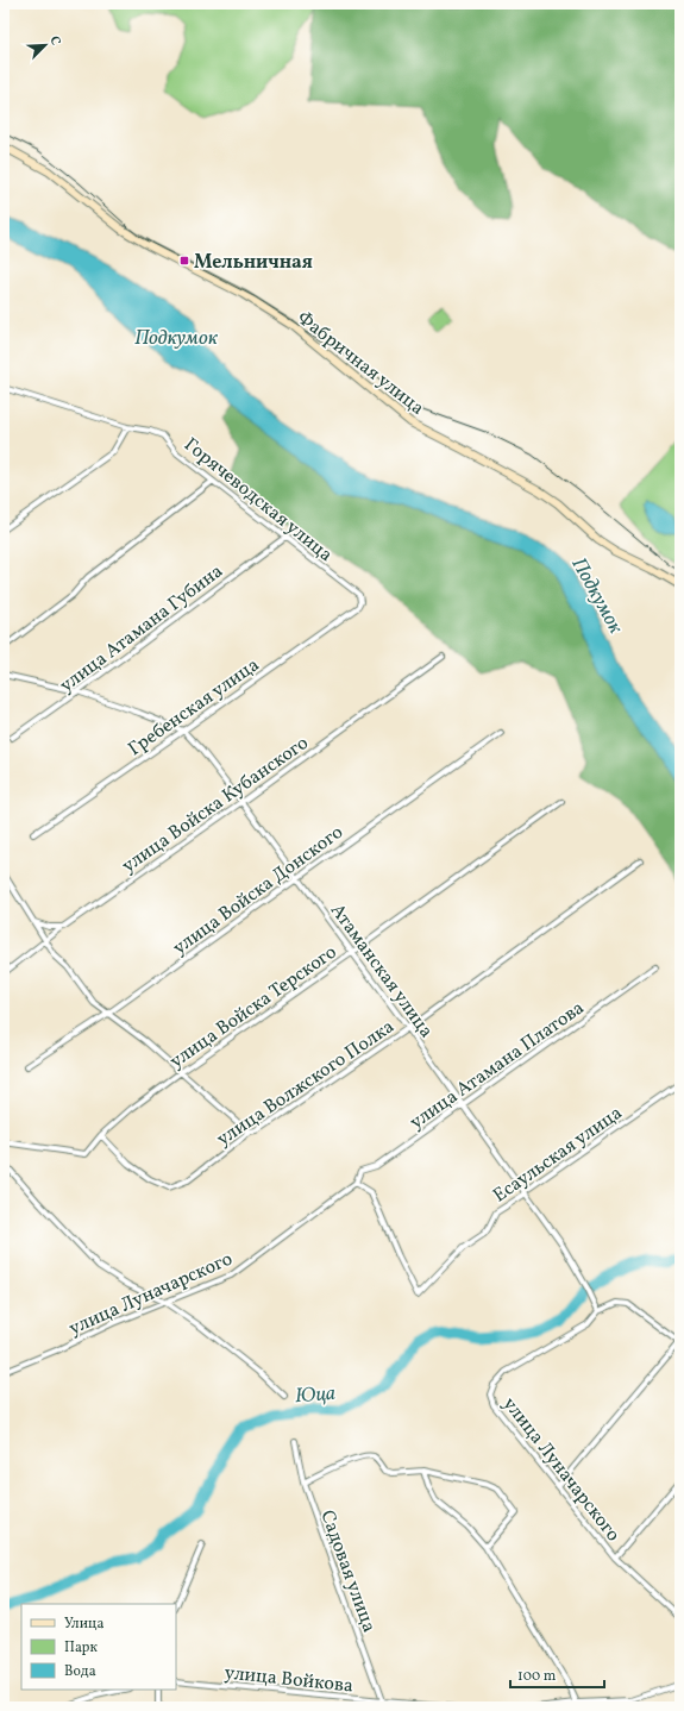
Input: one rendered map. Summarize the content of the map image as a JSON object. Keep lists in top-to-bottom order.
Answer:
{
  "streets": {
    "main road": ["Фабричная улица"],
    "street": [
      "Горячеводская улица",
      "улица Атамана Губина",
      "Гребенская улица",
      "улица Войска Кубанского",
      "улица Войска Донского",
      "Атаманская улица",
      "улица Войска Терского",
      "улица Атамана Платова",
      "улица Волжского Полка",
      "Есаульская улица",
      "улица Луначарского",
      "Садовая улица",
      "улица Войкова"
    ]
  },
  "crossings": [
    ["Горячеводская улица", "улица Атамана Губина"],
    ["Горячеводская улица", "Гребенская улица"],
    ["улица Атамана Губина", "Атаманская улица"],
    ["Гребенская улица", "Атаманская улица"],
    ["улица Войска Кубанского", "Атаманская улица"],
    ["улица Войска Донского", "Атаманская улица"],
    ["Атаманская улица", "улица Войска Терского"],
    ["Атаманская улица", "улица Атамана Платова"],
    ["Атаманская улица", "улица Волжского Полка"],
    ["Атаманская улица", "Есаульская улица"],
    ["Атаманская улица", "улица Луначарского"],
    ["улица Войска Терского", "улица Волжского Полка"],
    ["улица Атамана Платова", "Есаульская улица"],
    ["улица Атамана Платова", "улица Луначарского"],
    ["Есаульская улица", "улица Луначарского"],
    ["Садовая улица", "улица Войкова"]
  ],
  "water": ["Подкумок", "Юца"],
  "places": {
    "transit": ["Мельничная"]
  },
  "legend": ["Улица", "Парк", "Вода"],
  "scale_bar": "100 m",
  "north": "top right"
}
